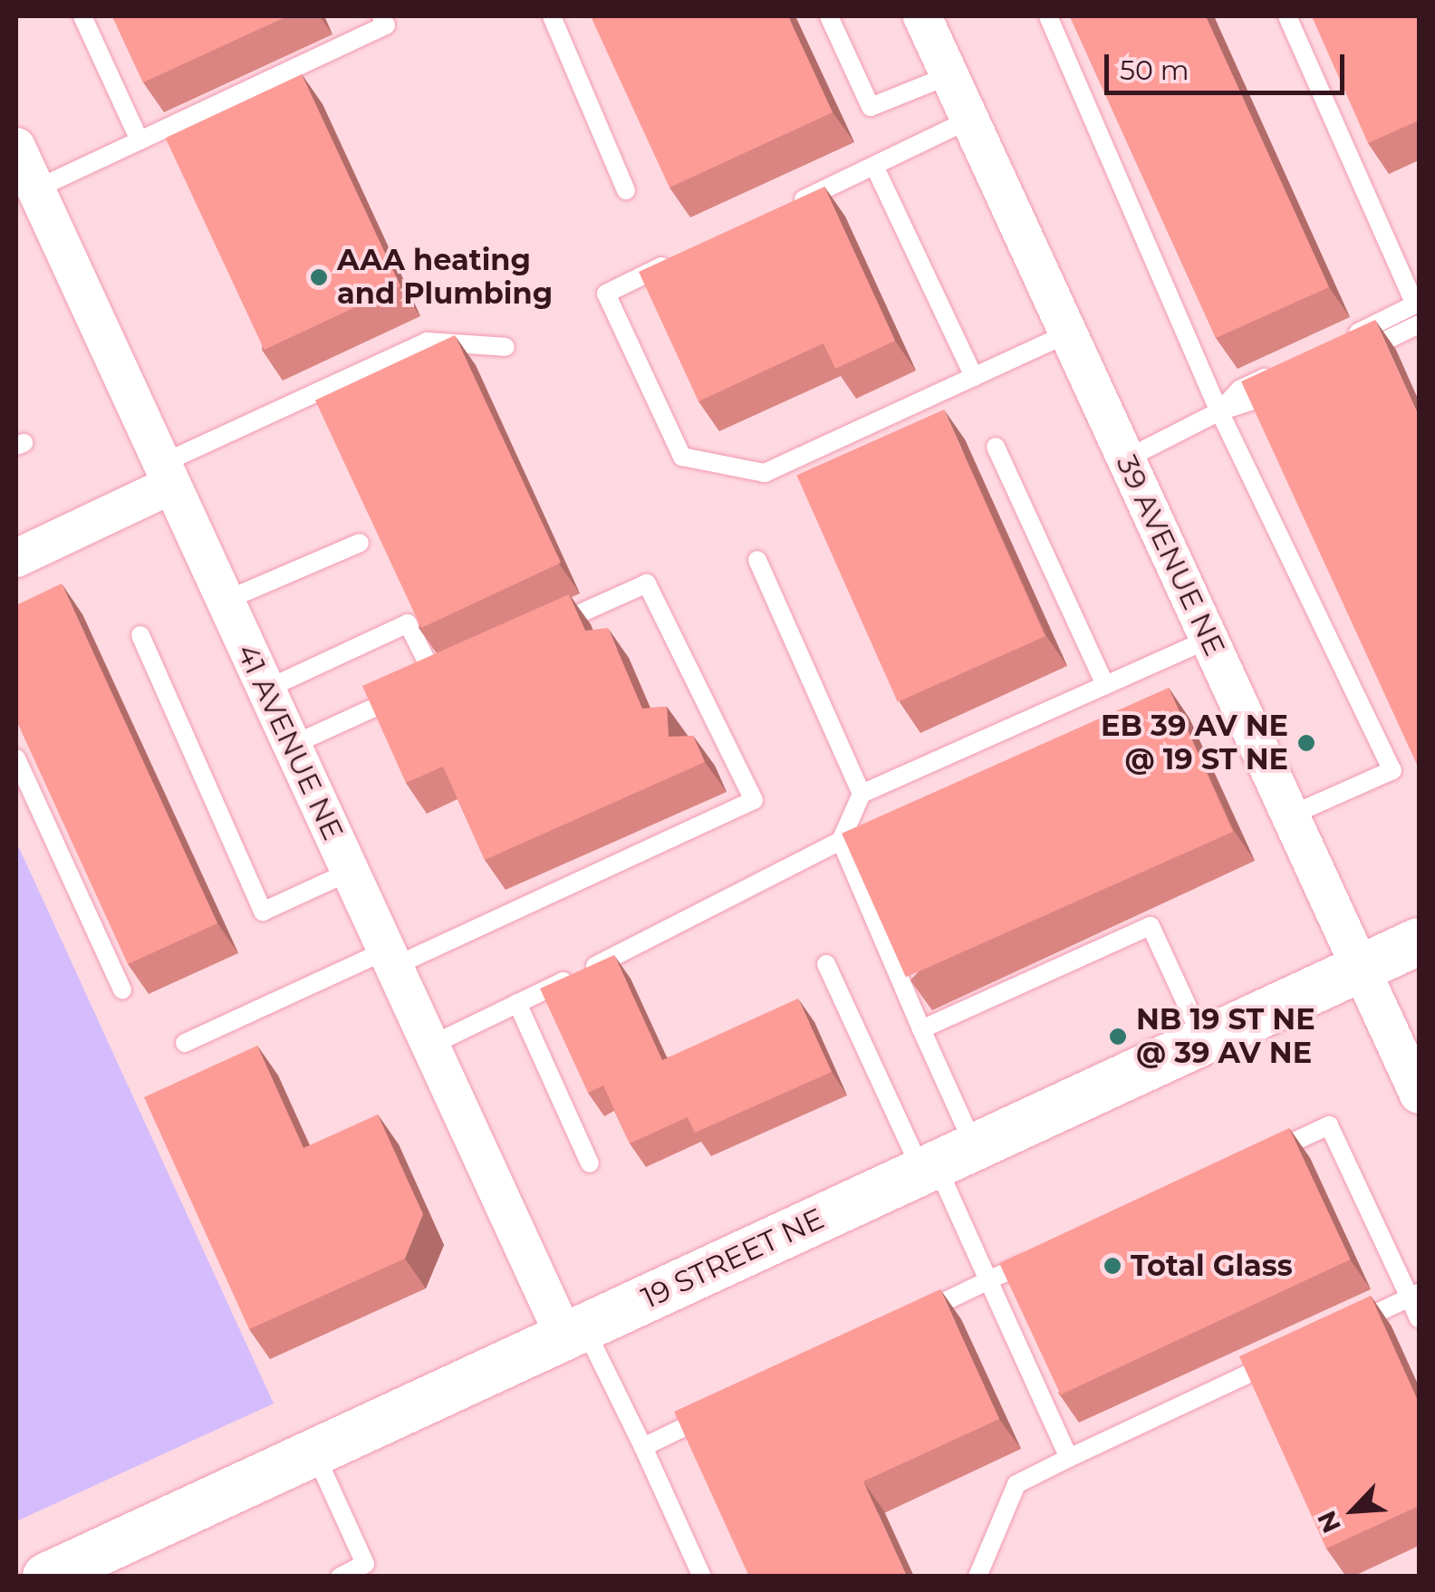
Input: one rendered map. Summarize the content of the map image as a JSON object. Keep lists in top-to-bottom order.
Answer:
{
  "streets": {
    "street": ["39 AVENUE NE", "41 AVENUE NE", "19 STREET NE"]
  },
  "crossings": [
    ["39 AVENUE NE", "19 STREET NE"],
    ["41 AVENUE NE", "19 STREET NE"]
  ],
  "places": [
    "AAA heating and Plumbing",
    "EB 39 AV NE @ 19 ST NE",
    "NB 19 ST NE @ 39 AV NE",
    "Total Glass"
  ],
  "scale_bar": "50 m",
  "north": "bottom left"
}
